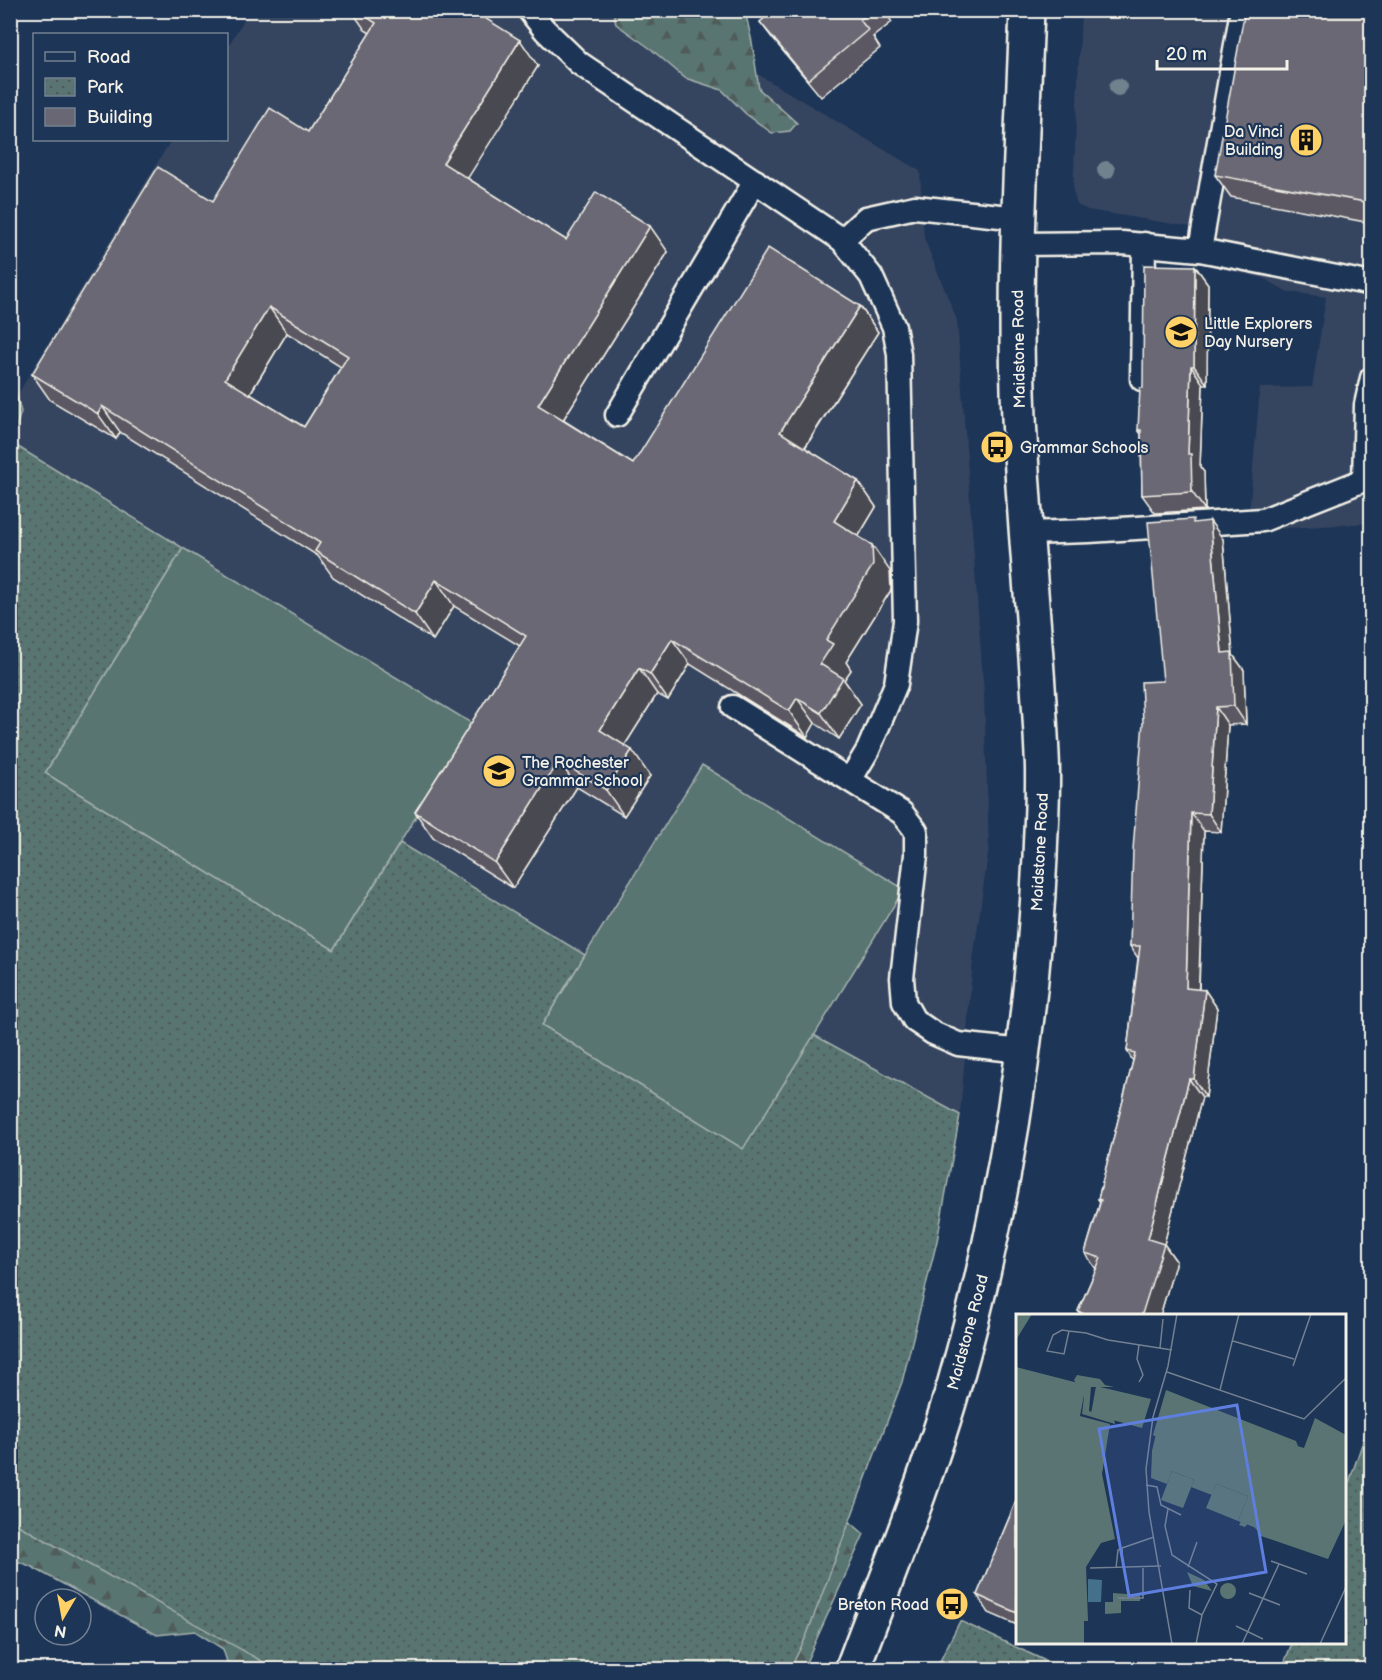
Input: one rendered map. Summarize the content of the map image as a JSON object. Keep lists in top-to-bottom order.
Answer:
{
  "streets": {
    "main road": ["Maidstone Road"]
  },
  "places": {
    "building": ["Da Vinci Building"],
    "school or university": ["Little Explorers Day Nursery", "The Rochester Grammar School"],
    "bus stop": ["Grammar Schools", "Breton Road"]
  },
  "legend": ["Road", "Park", "Building"],
  "scale_bar": "20 m",
  "north": "bottom"
}
